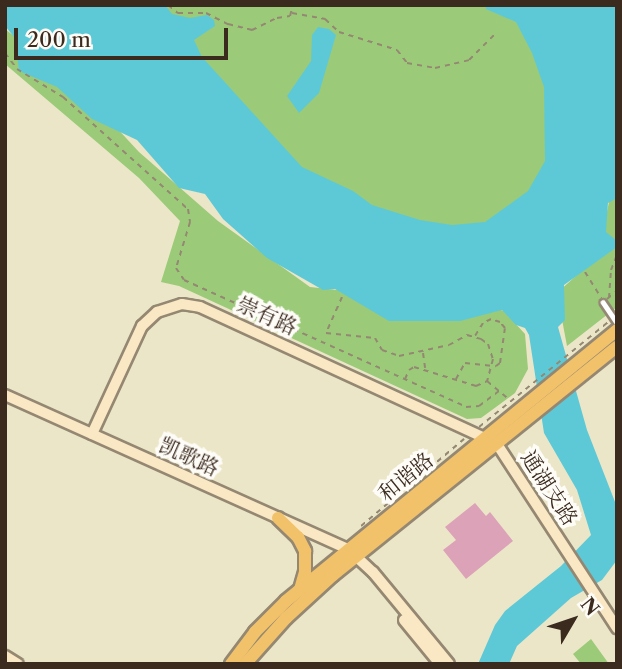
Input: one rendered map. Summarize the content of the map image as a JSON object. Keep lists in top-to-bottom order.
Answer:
{
  "streets": {
    "main road": ["和谐路"],
    "street": ["崇有路", "凯歌路", "通湖支路"]
  },
  "crossings": [
    ["崇有路", "凯歌路"],
    ["崇有路", "和谐路"],
    ["凯歌路", "和谐路"],
    ["和谐路", "通湖支路"]
  ],
  "scale_bar": "200 m",
  "north": "top right"
}
